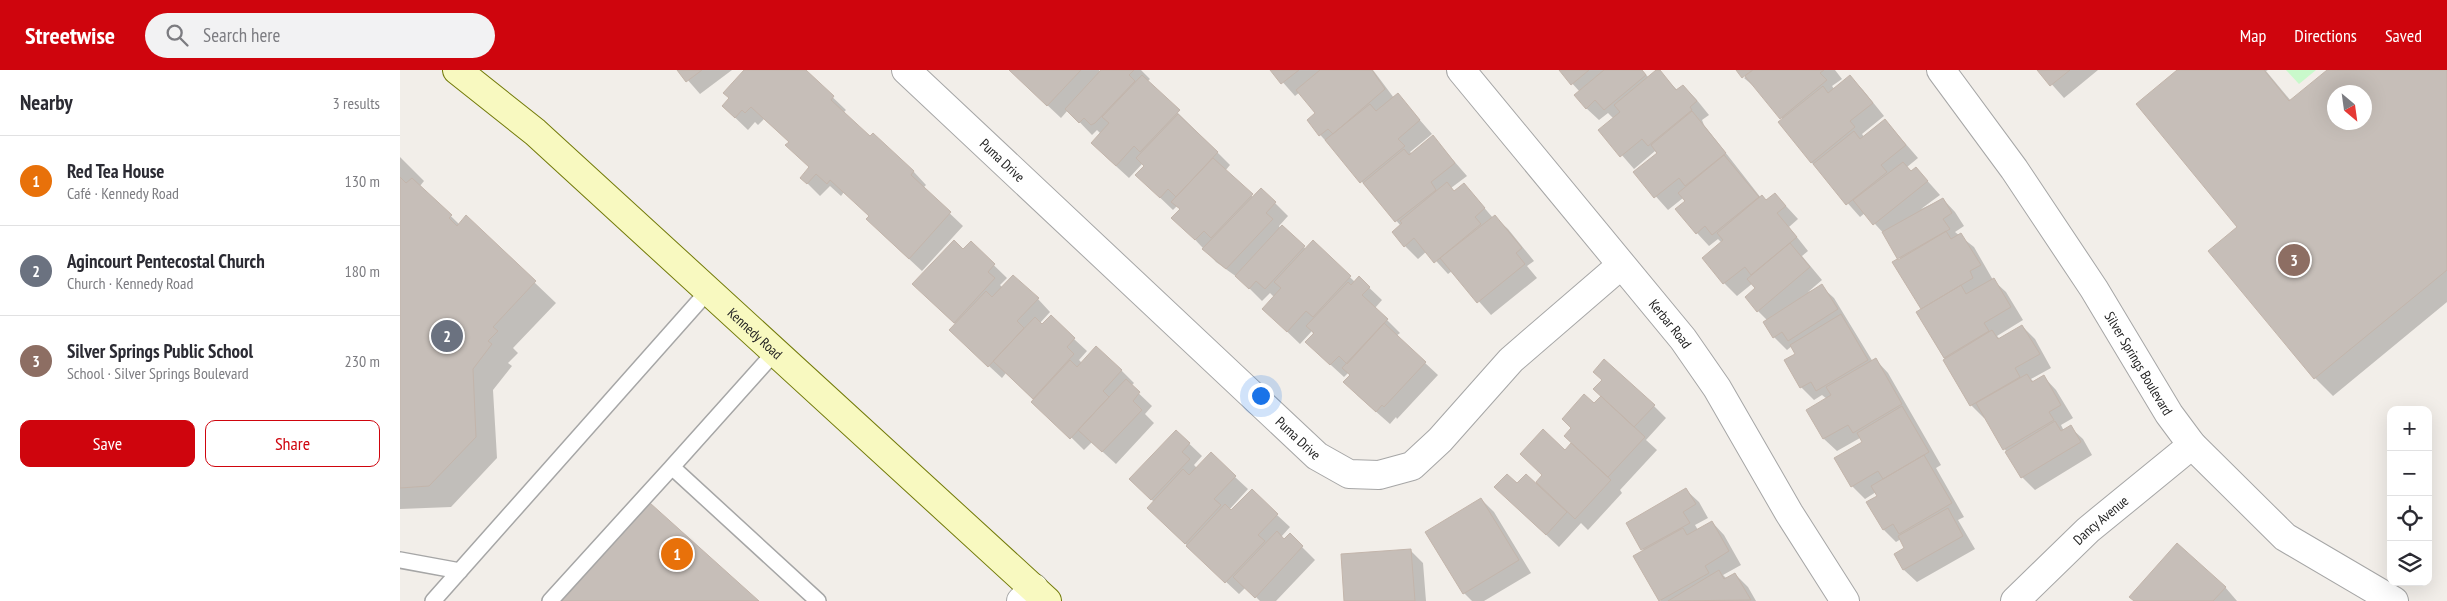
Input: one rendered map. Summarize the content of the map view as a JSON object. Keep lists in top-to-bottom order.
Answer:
{
  "streets": {
    "main road": ["Kennedy Road"],
    "street": [
      "Puma Drive",
      "Kerbar Road",
      "Silver Springs Boulevard",
      "Dancy Avenue"
    ]
  },
  "crossings": [
    ["Puma Drive", "Kerbar Road"],
    ["Silver Springs Boulevard", "Dancy Avenue"]
  ],
  "north": "bottom right",
  "page": {
    "header": "Streetwise",
    "search": "Search here",
    "nav": ["Map", "Directions", "Saved"],
    "heading": ["Nearby", "3 results"],
    "list": [
      {
        "mark": "1",
        "name": "Red Tea House",
        "note": "Café · Kennedy Road",
        "value": "130 m"
      },
      {
        "mark": "2",
        "name": "Agincourt Pentecostal Church",
        "note": "Church · Kennedy Road",
        "value": "180 m"
      },
      {
        "mark": "3",
        "name": "Silver Springs Public School",
        "note": "School · Silver Springs Boulevard",
        "value": "230 m"
      }
    ],
    "pins": ["3", "2", "1"],
    "buttons": ["Save", "Share"],
    "map_buttons": ["+", "−"]
  }
}
